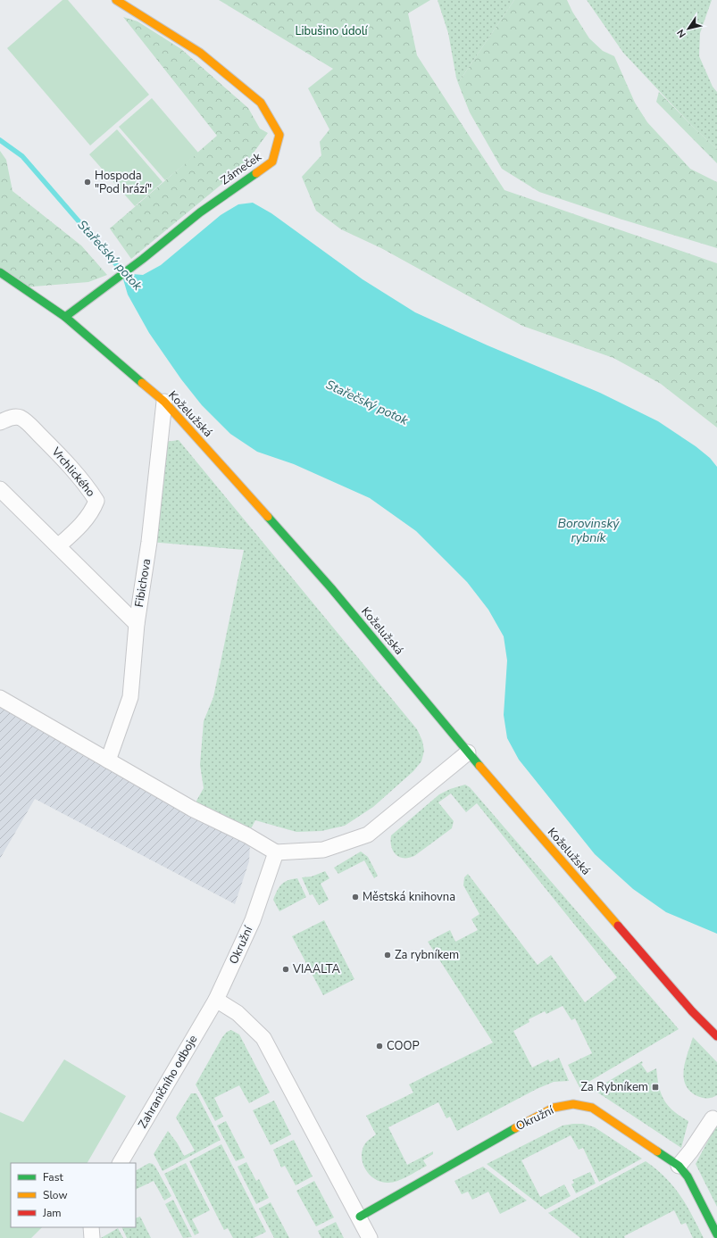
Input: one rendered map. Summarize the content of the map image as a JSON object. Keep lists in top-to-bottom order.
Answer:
{
  "streets": {
    "main road": ["Zámeček", "Koželužská", "Okružní"],
    "street": ["Vrchlického", "Fibichova", "Zahraničního odboje"]
  },
  "crossings": [
    ["Zámeček", "Koželužská"],
    ["Koželužská", "Fibichova"],
    ["Okružní", "Zahraničního odboje"]
  ],
  "water": ["Stařečský potok", "Borovinský rybník"],
  "parks": ["Libušino údolí"],
  "places": {
    "other": [
      "Hospoda \"Pod hrází\"",
      "Městská knihovna",
      "Za rybníkem",
      "VIAALTA",
      "COOP"
    ],
    "transit": ["Za Rybníkem"]
  },
  "legend": ["Fast", "Slow", "Jam"],
  "north": "bottom left"
}
